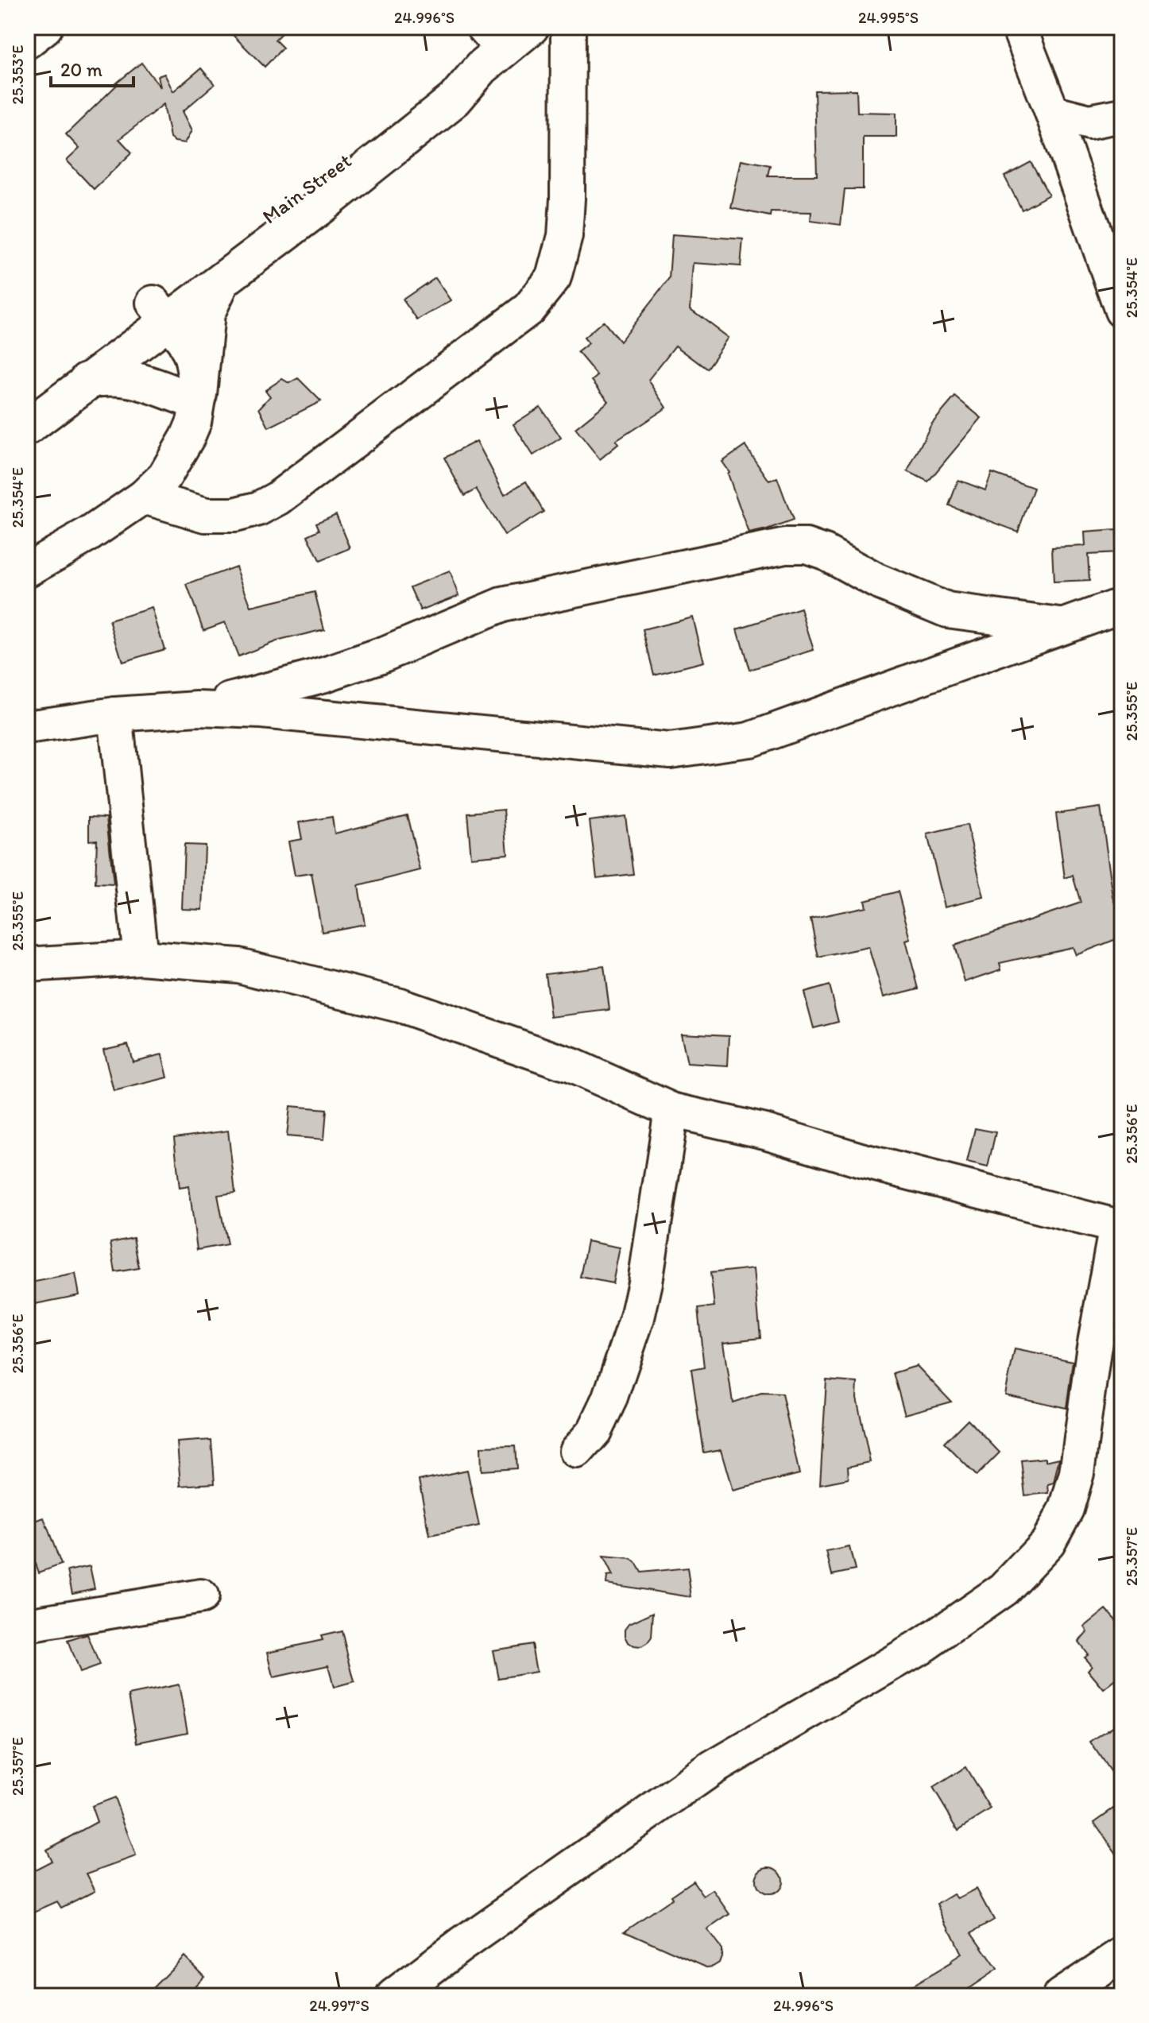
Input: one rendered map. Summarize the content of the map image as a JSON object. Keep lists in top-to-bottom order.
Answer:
{
  "streets": {
    "highway": ["Main Street"]
  },
  "scale_bar": "20 m",
  "coordinates": [
    "24.996°S",
    "24.995°S",
    "25.353°E",
    "25.354°E",
    "25.355°E",
    "25.356°E",
    "25.357°E",
    "24.997°S"
  ]
}
